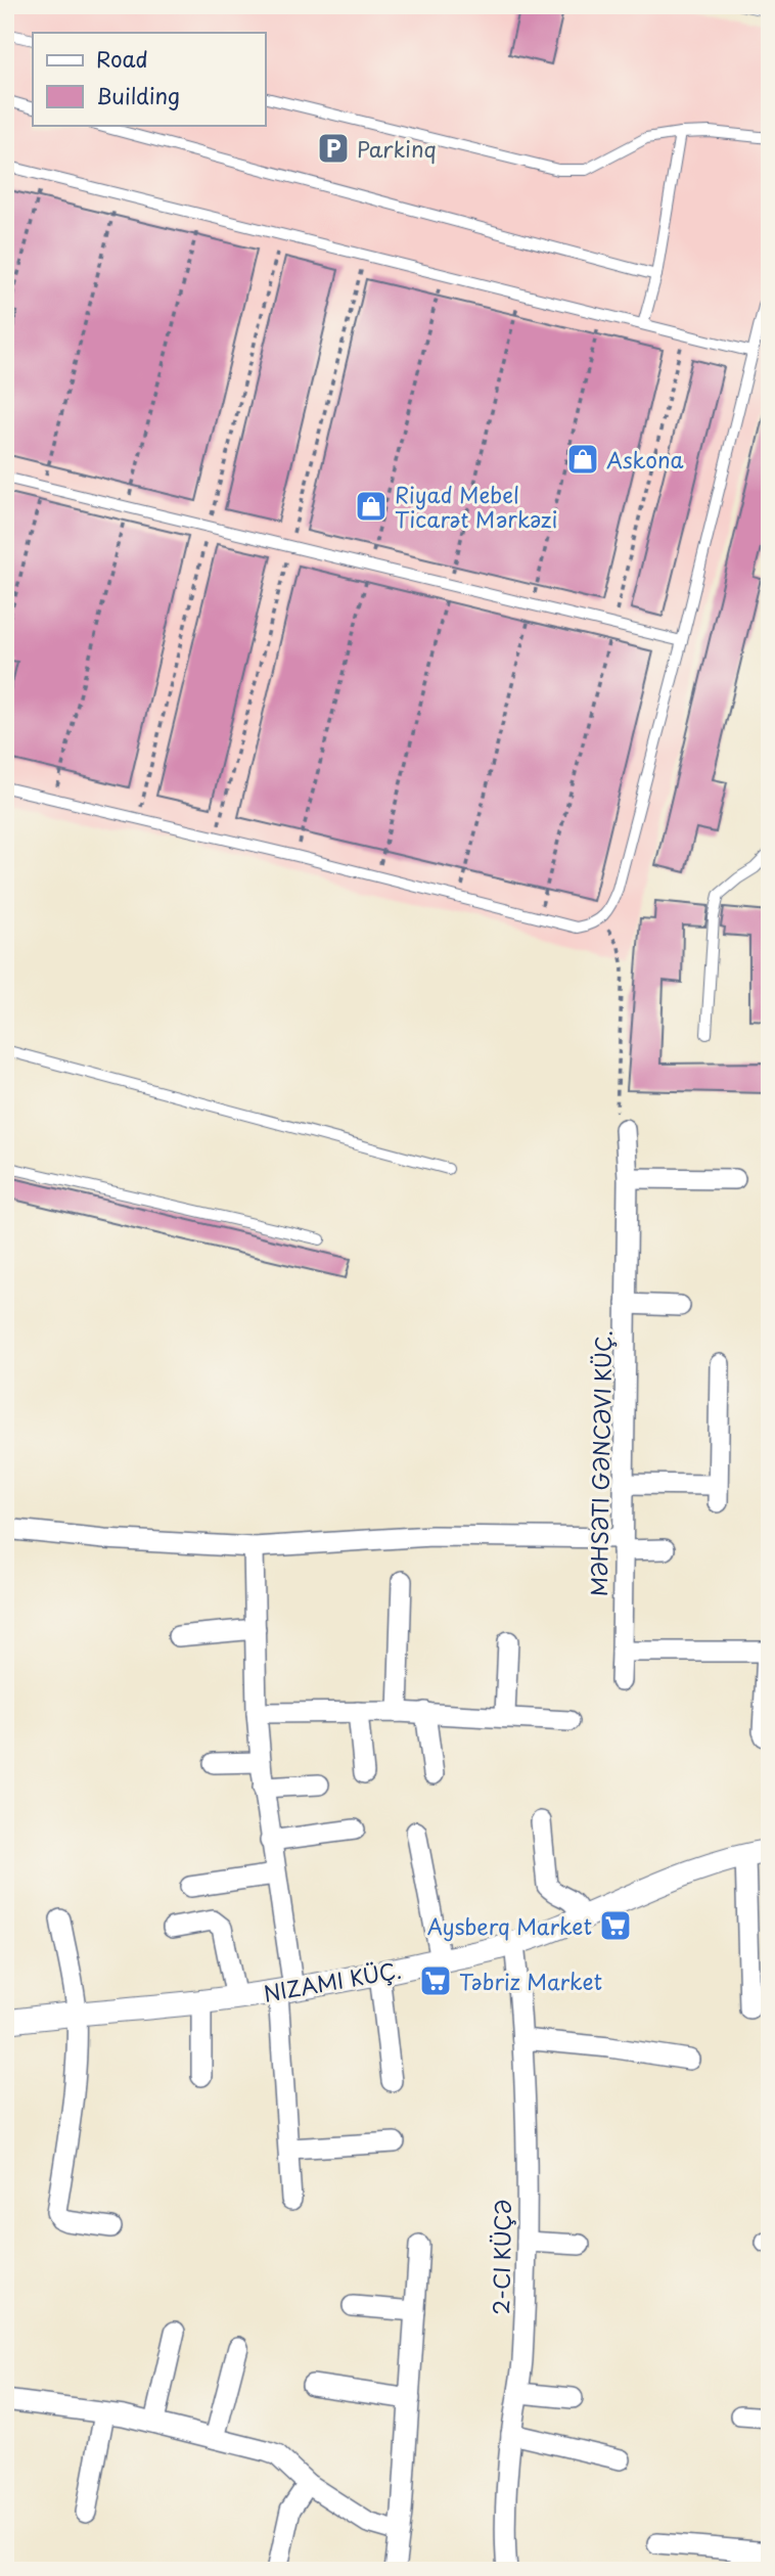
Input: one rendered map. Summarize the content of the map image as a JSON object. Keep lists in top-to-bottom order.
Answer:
{
  "streets": {
    "street": ["MƏHSƏTI GƏNCƏVI KÜÇ.", "NIZAMI KÜÇ.", "2-CI KÜÇƏ"]
  },
  "crossings": [
    ["NIZAMI KÜÇ.", "2-CI KÜÇƏ"]
  ],
  "places": {
    "parking": ["Parkinq"],
    "shop": ["Askona", "Riyad Mebel Ticarət Mərkəzi"],
    "supermarket": ["Aysberq Market", "Təbriz Market"]
  },
  "legend": ["Road", "Building"]
}
